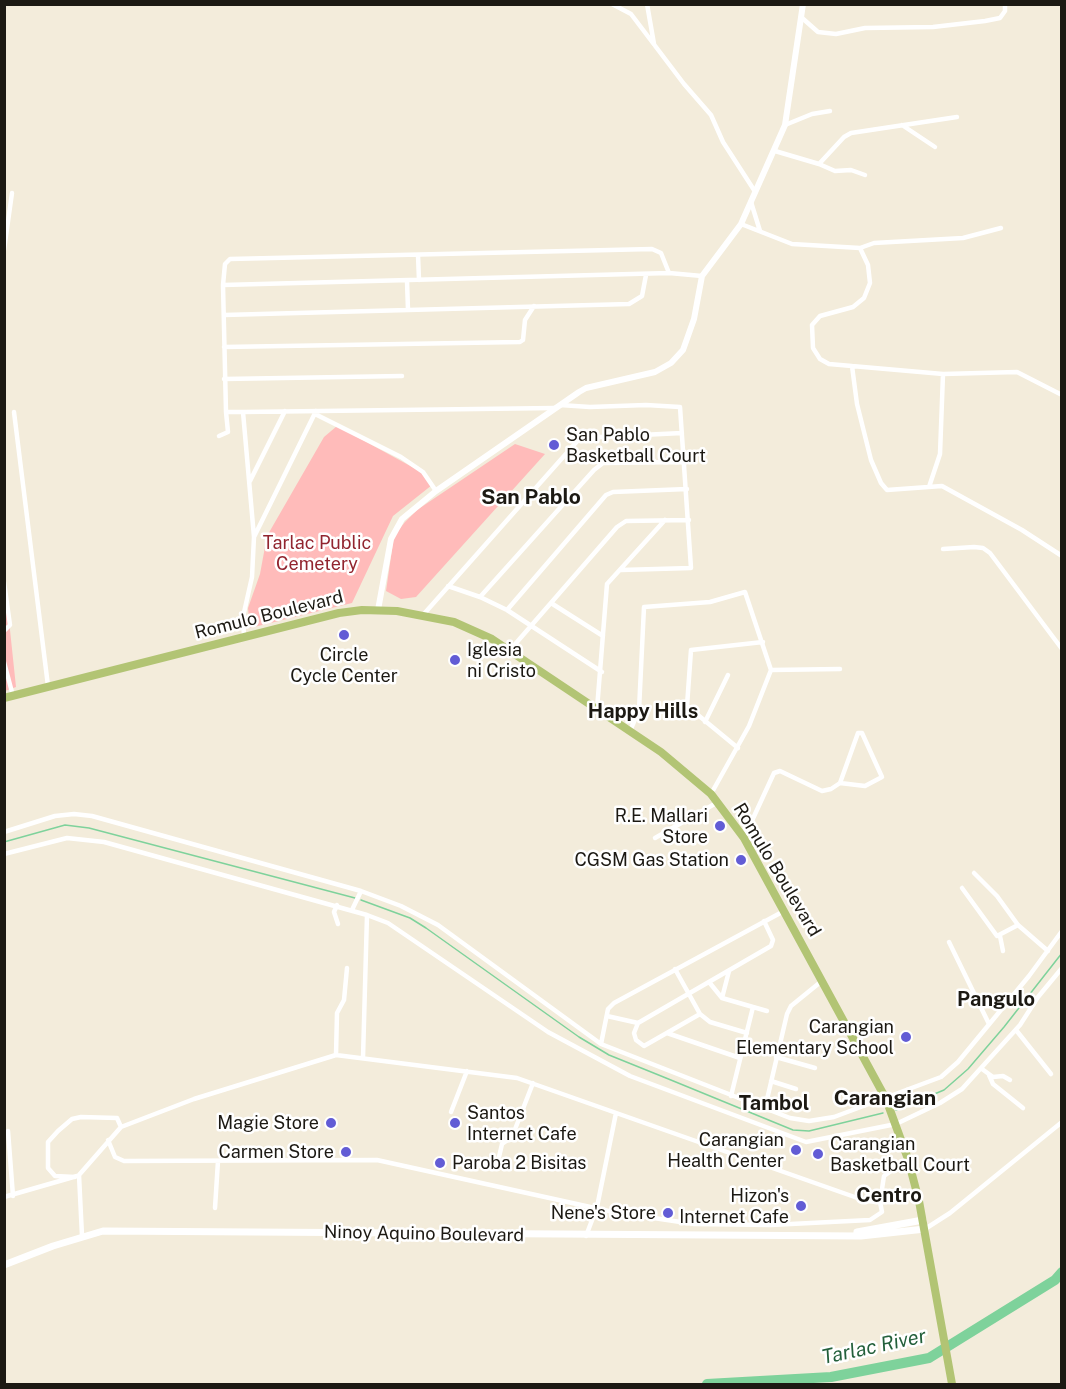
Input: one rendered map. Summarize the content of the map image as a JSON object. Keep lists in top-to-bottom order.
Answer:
{
  "streets": {
    "highway": ["Romulo Boulevard"],
    "main road": ["Ninoy Aquino Boulevard"]
  },
  "crossings": [
    ["Romulo Boulevard", "Ninoy Aquino Boulevard"]
  ],
  "districts": [
    "San Pablo",
    "Happy Hills",
    "Pangulo",
    "Carangian",
    "Tambol",
    "Centro"
  ],
  "water": ["Tarlac River"],
  "parks": ["Tarlac Public Cemetery"],
  "places": [
    "San Pablo Basketball Court",
    "Circle Cycle Center",
    "Iglesia ni Cristo",
    "R.E. Mallari Store",
    "CGSM Gas Station",
    "Carangian Elementary School",
    "Magie Store",
    "Santos Internet Cafe",
    "Carangian Health Center",
    "Carmen Store",
    "Carangian Basketball Court",
    "Paroba 2 Bisitas",
    "Hizon's Internet Cafe",
    "Nene's Store"
  ]
}
